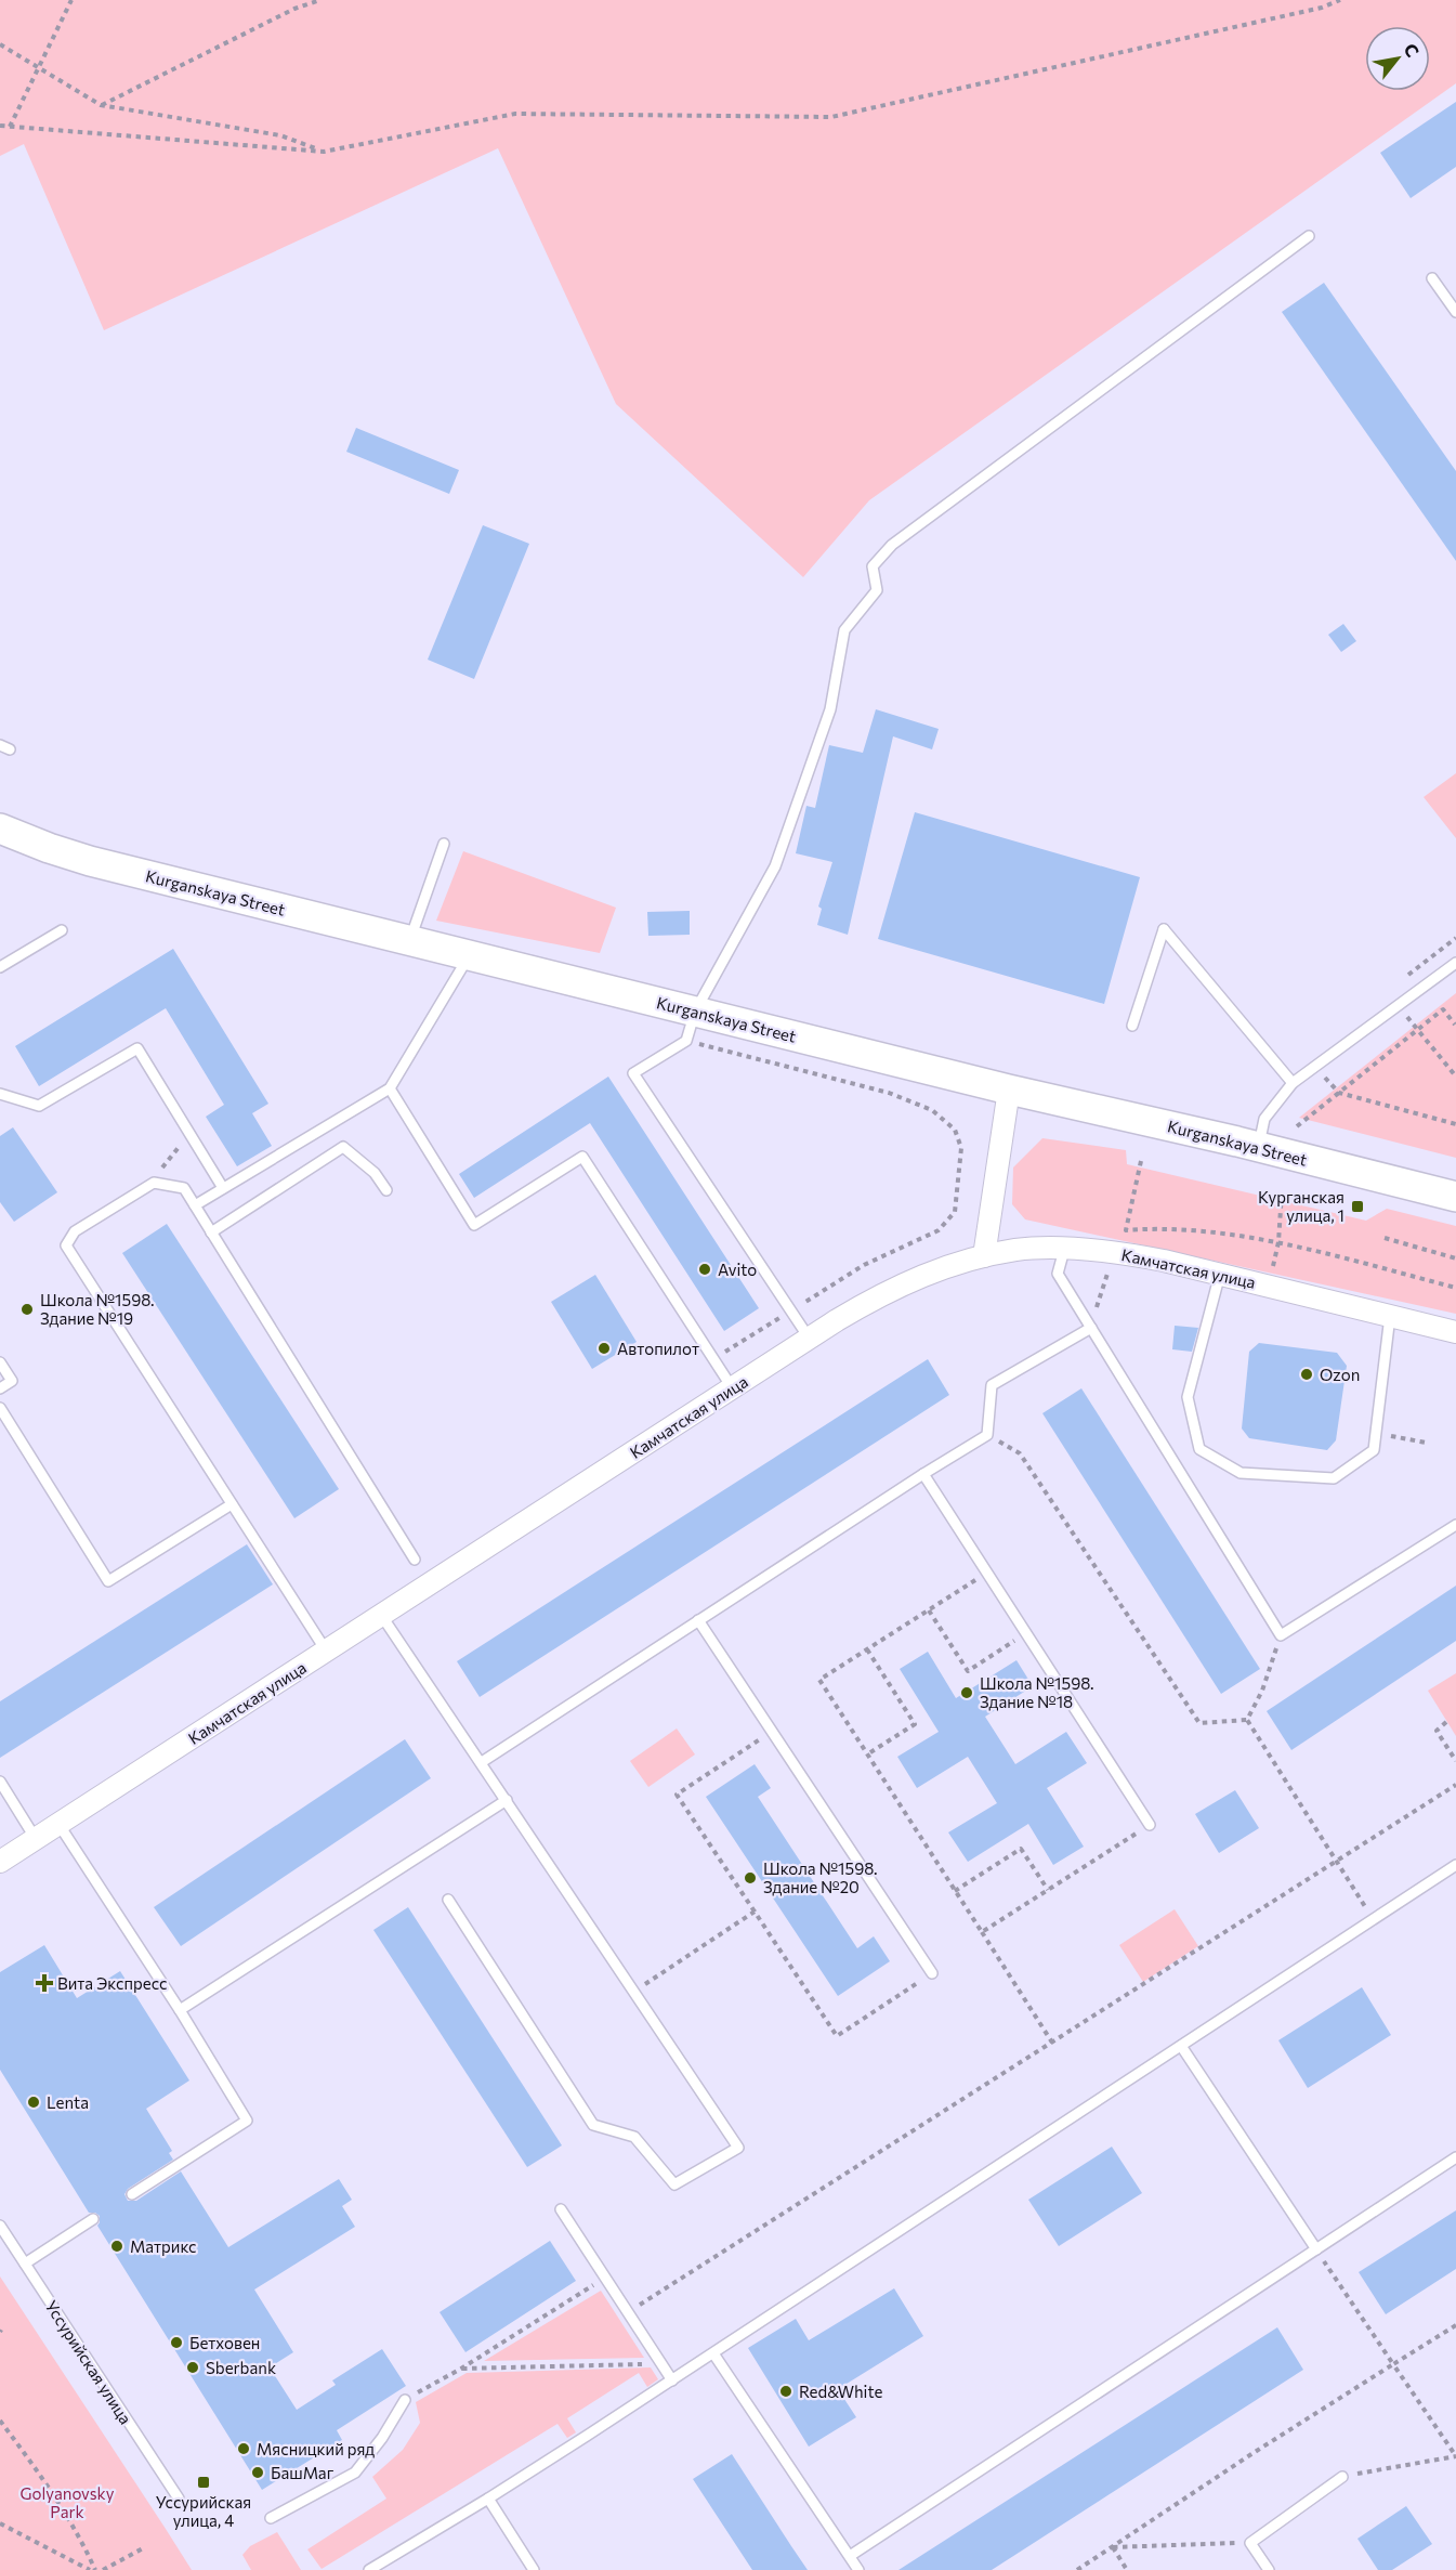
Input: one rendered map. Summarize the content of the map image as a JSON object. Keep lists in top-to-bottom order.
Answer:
{
  "streets": {
    "street": ["Kurganskaya Street", "Камчатская улица"],
    "lane": ["Уссурийская улица"]
  },
  "parks": ["Golyanovsky Park"],
  "places": {
    "transit": ["Курганская улица, 1", "Уссурийская улица, 4"],
    "other": [
      "Avito",
      "Школа №1598. Здание №19",
      "Автопилот",
      "Ozon",
      "Школа №1598. Здание №18",
      "Школа №1598. Здание №20",
      "Lenta",
      "Матрикс",
      "Бетховен",
      "Sberbank",
      "Red&White",
      "Мясницкий ряд",
      "БашМаг"
    ],
    "health": ["Вита Экспресс"]
  },
  "north": "top right"
}
